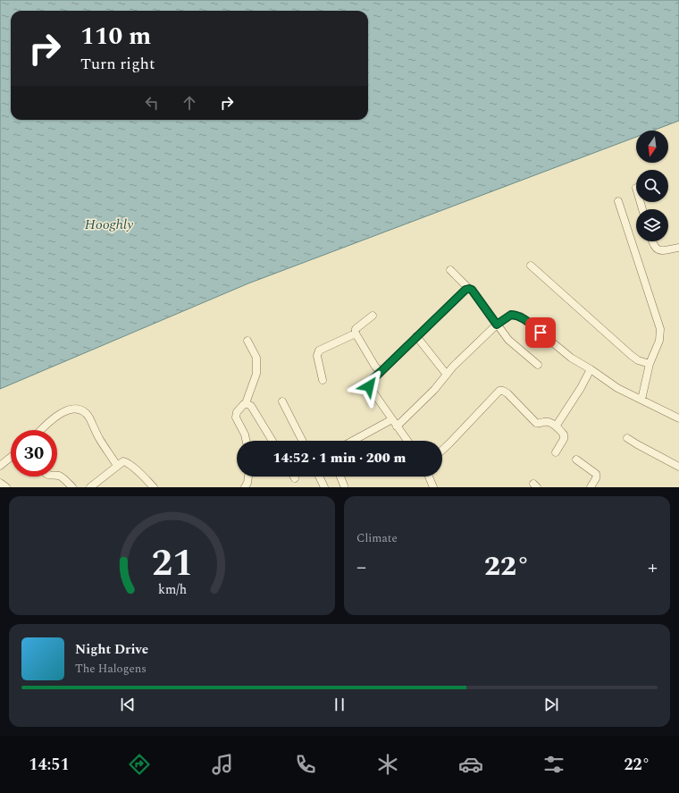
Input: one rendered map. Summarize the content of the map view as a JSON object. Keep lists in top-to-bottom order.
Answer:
{
  "water": ["Hooghly"],
  "north": "bottom",
  "page": {
    "turn": ["110 m", "Turn right"],
    "limit": "30",
    "trip": "14:52 · 1 min · 200 m",
    "tile": "Climate",
    "heat": ["−", "22°", "+"],
    "song": ["Night Drive", "The Halogens"],
    "tabs": ["14:51", "22°"],
    "gauge": ["21", "km/h"]
  }
}
